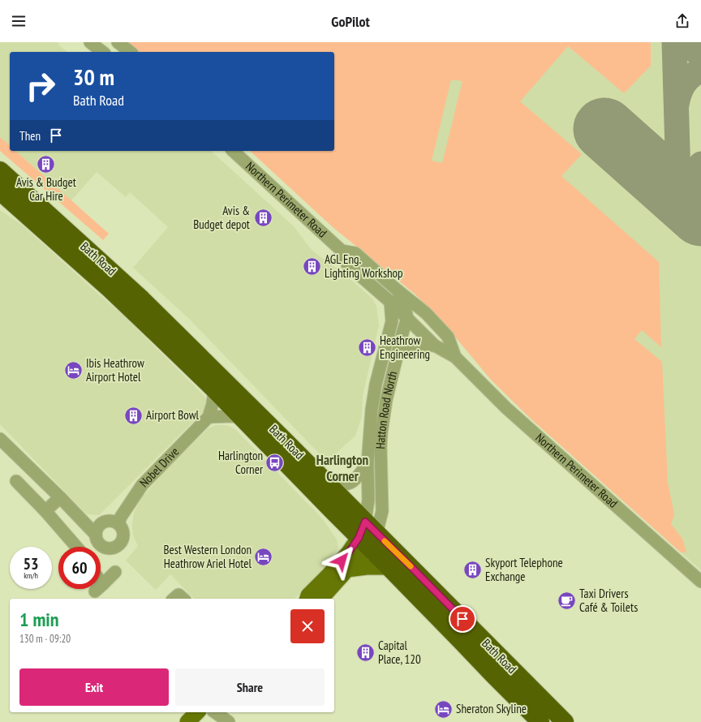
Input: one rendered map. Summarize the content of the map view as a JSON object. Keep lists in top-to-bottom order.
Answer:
{
  "streets": {
    "highway": ["Bath Road"],
    "street": ["Northern Perimeter Road", "Hatton Road North", "Nobel Drive"]
  },
  "crossings": [
    ["Northern Perimeter Road", "Hatton Road North"],
    ["Bath Road", "Hatton Road North"],
    ["Bath Road", "Nobel Drive"]
  ],
  "districts": ["Harlington Corner"],
  "places": {
    "building": [
      "Avis & Budget Car Hire",
      "Avis & Budget depot",
      "AGL Eng. Lighting Workshop",
      "Heathrow Engineering",
      "Airport Bowl",
      "Skyport Telephone Exchange",
      "Capital Place, 120"
    ],
    "hotel": ["Ibis Heathrow Airport Hotel", "Best Western London Heathrow Ariel Hotel", "Sheraton Skyline"],
    "bus stop": ["Harlington Corner"],
    "cafe": ["Taxi Drivers Café & Toilets"]
  },
  "page": {
    "header": "GoPilot",
    "turn": ["30 m", "Bath Road"],
    "then": "Then",
    "speed": "53 km/h",
    "limit": "60",
    "heading": ["1 min", "130 m · 09:20"],
    "buttons": ["Exit", "Share"]
  }
}
